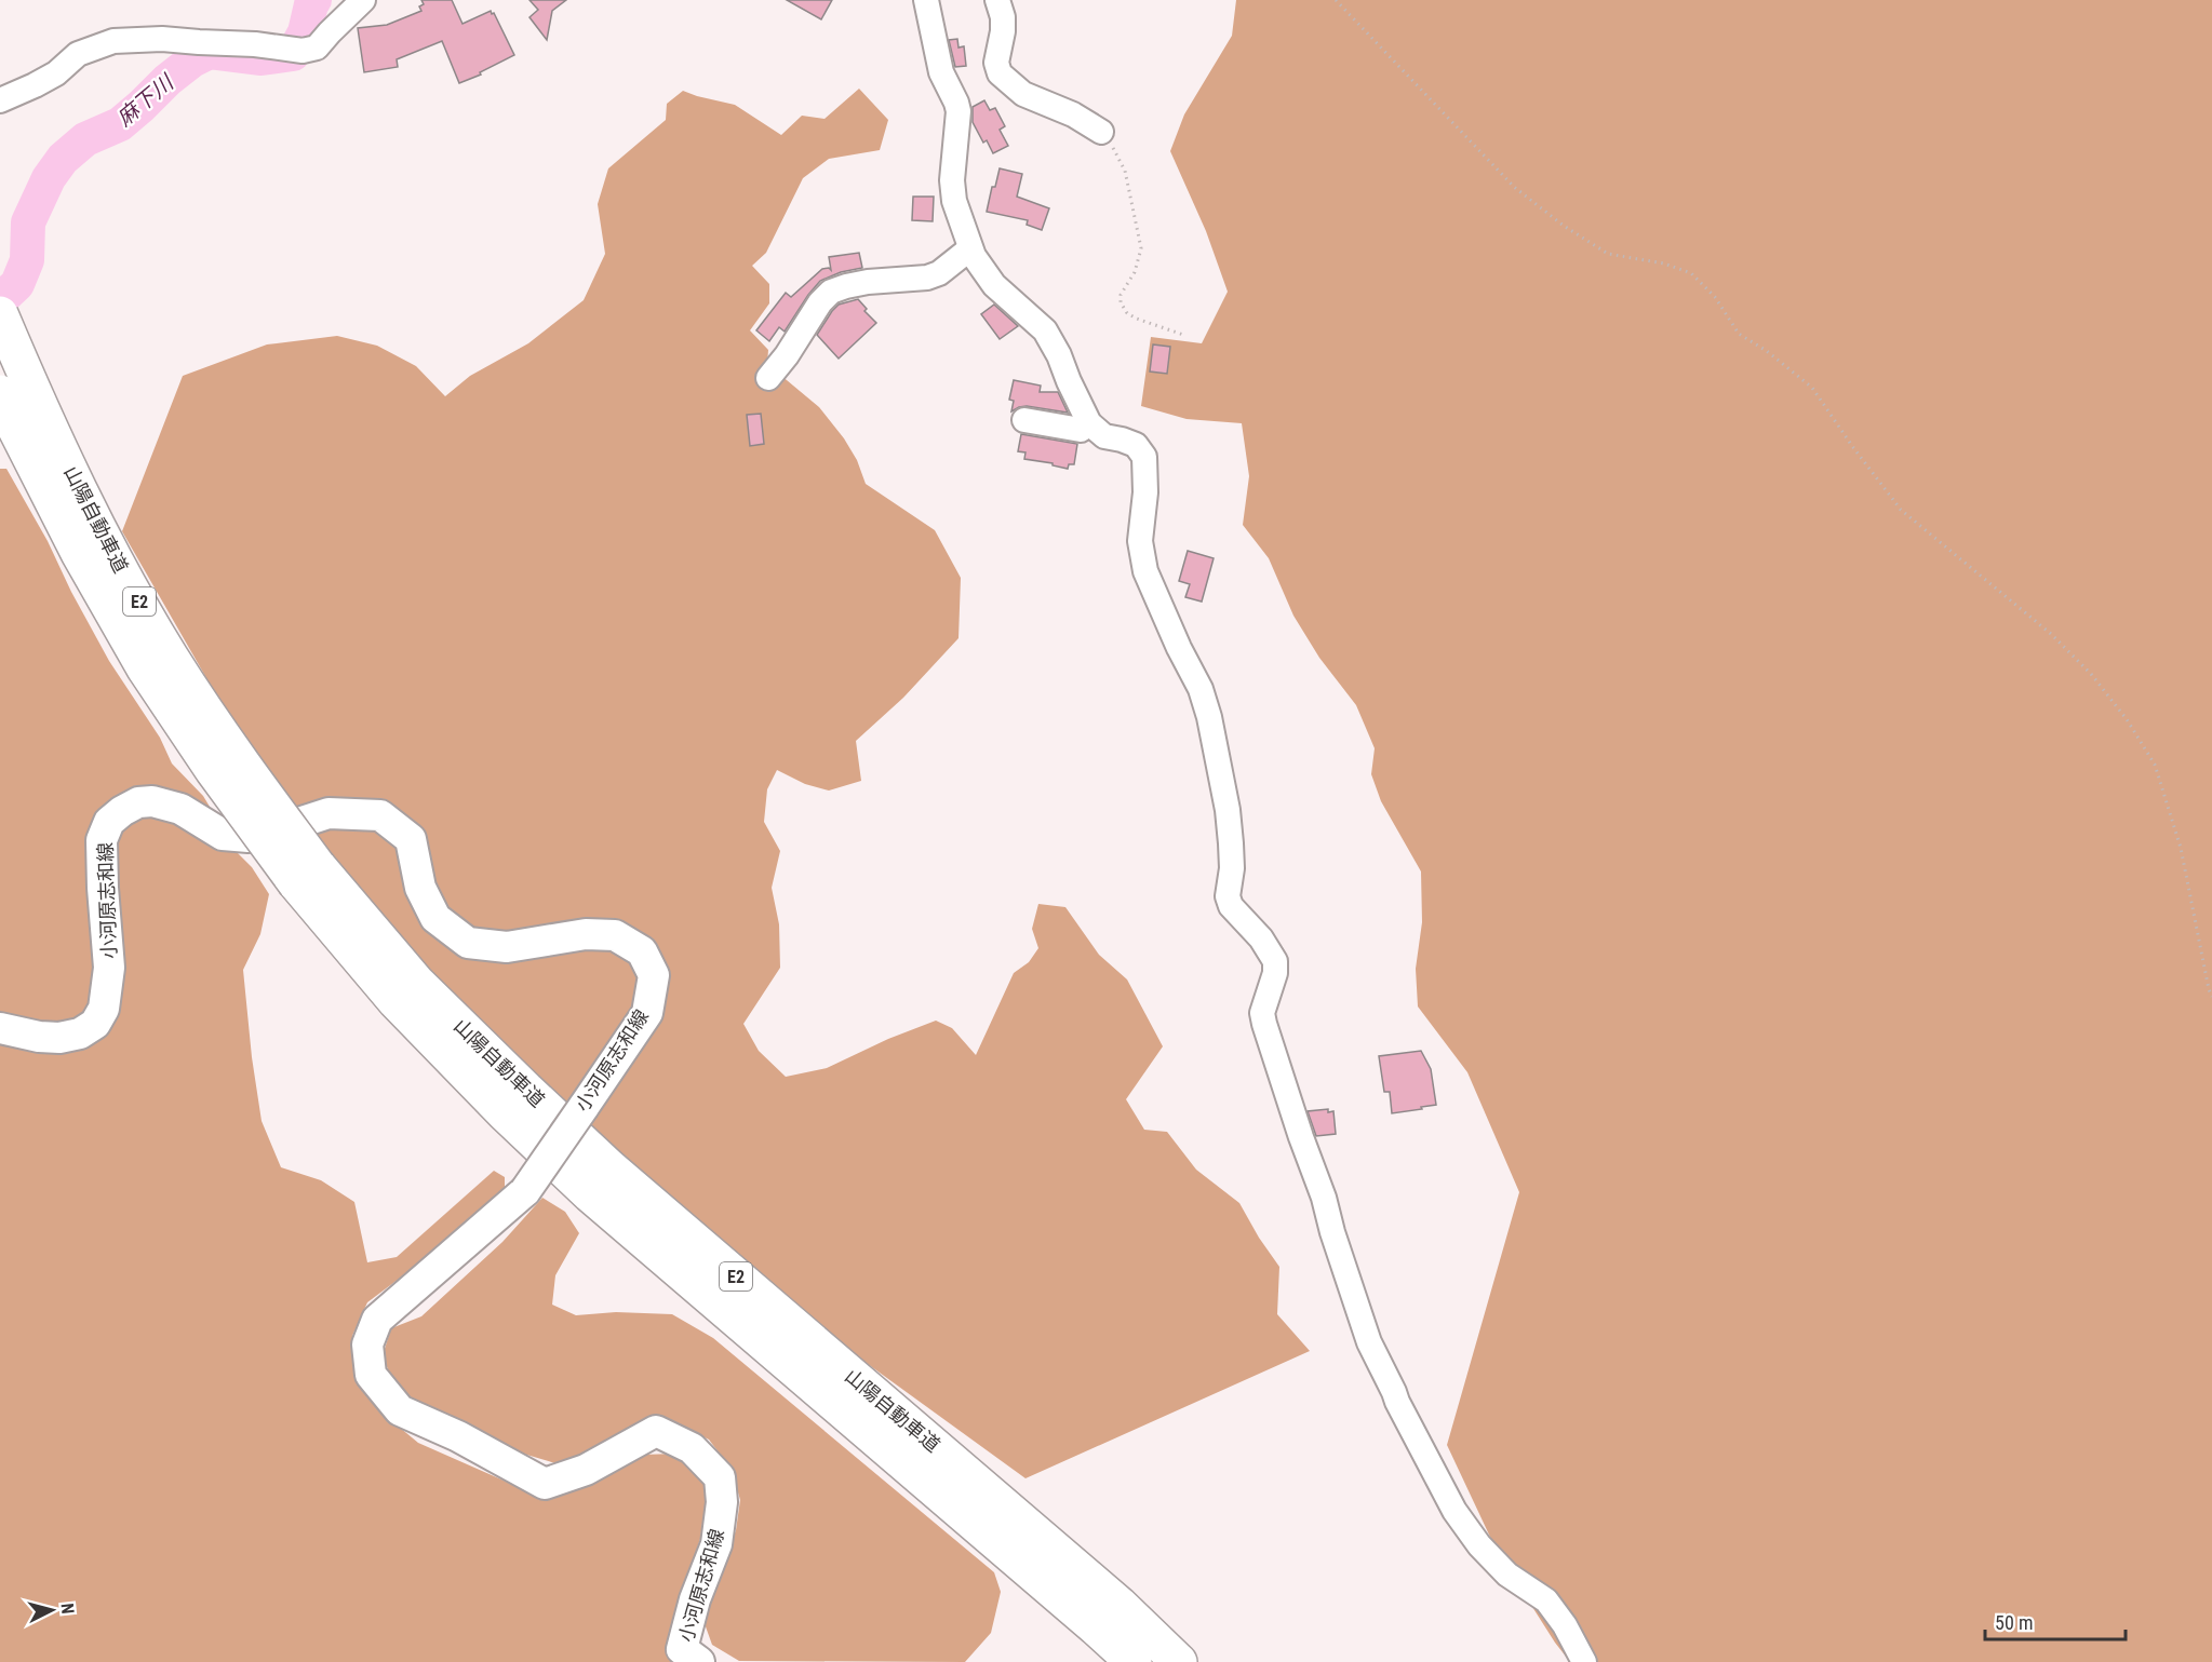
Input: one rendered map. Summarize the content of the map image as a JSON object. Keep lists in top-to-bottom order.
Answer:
{
  "streets": {
    "highway": ["山陽自動車道", "E2"],
    "main road": ["小河原志和線"]
  },
  "water": ["麻下川"],
  "scale_bar": "50 m",
  "north": "right"
}
